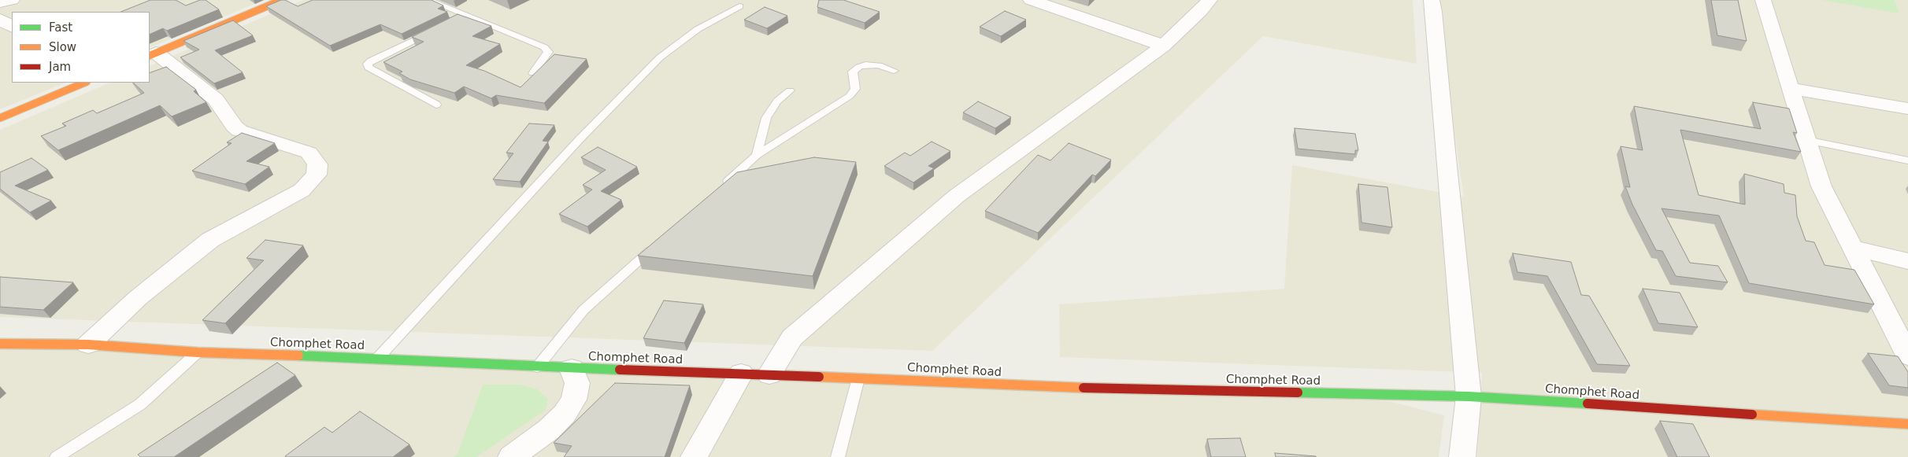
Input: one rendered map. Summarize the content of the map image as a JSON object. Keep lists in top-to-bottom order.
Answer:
{
  "streets": {
    "street": ["Chomphet Road"]
  },
  "legend": ["Fast", "Slow", "Jam"]
}
